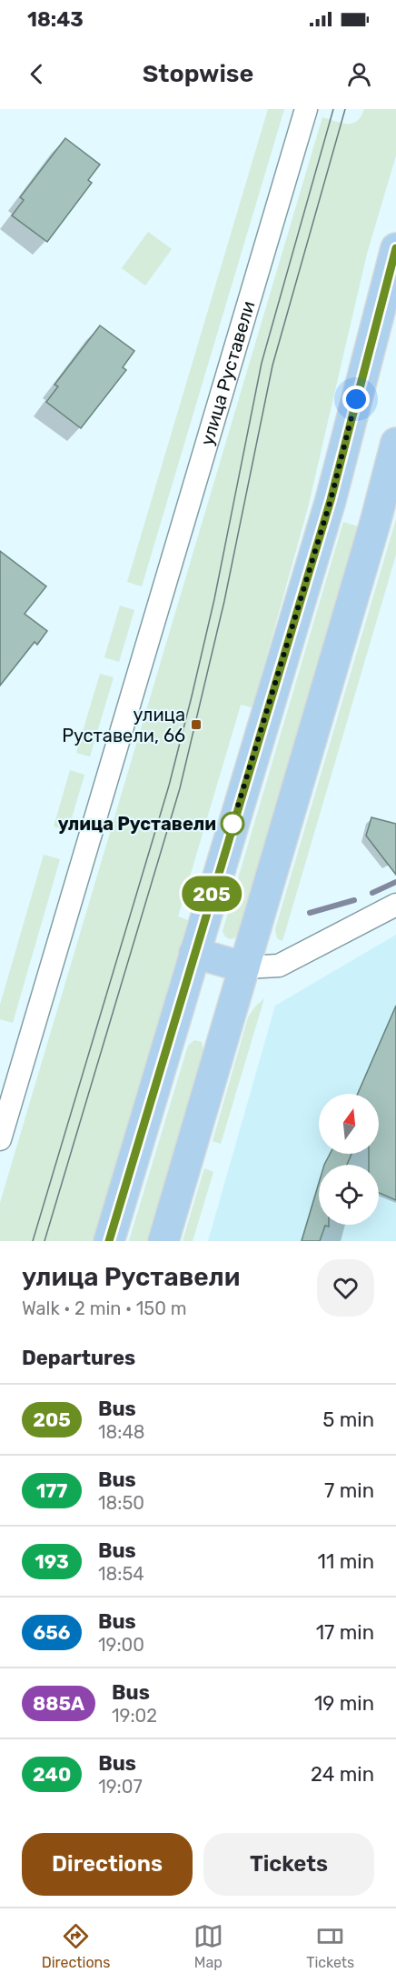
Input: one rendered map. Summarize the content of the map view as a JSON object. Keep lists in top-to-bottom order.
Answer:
{
  "streets": {
    "street": ["улица Руставели"]
  },
  "places": {
    "transit": ["улица Руставели, 66"],
    "other": ["улица Руставели"]
  },
  "lines": ["bus line 205"],
  "north": "top",
  "page": {
    "status": "18:43",
    "header": "Stopwise",
    "on_map": "205",
    "heading": [
      ["улица Руставели", "Walk · 2 min · 150 m"],
      "Departures"
    ],
    "list": [
      {
        "mark": "205",
        "name": "Bus",
        "note": "18:48",
        "value": "5 min"
      },
      {
        "mark": "177",
        "name": "Bus",
        "note": "18:50",
        "value": "7 min"
      },
      {
        "mark": "193",
        "name": "Bus",
        "note": "18:54",
        "value": "11 min"
      },
      {
        "mark": "656",
        "name": "Bus",
        "note": "19:00",
        "value": "17 min"
      },
      {
        "mark": "885А",
        "name": "Bus",
        "note": "19:02",
        "value": "19 min"
      },
      {
        "mark": "240",
        "name": "Bus",
        "note": "19:07",
        "value": "24 min"
      }
    ],
    "buttons": ["Directions", "Tickets"],
    "tabs": ["Directions", "Map", "Tickets"]
  }
}
